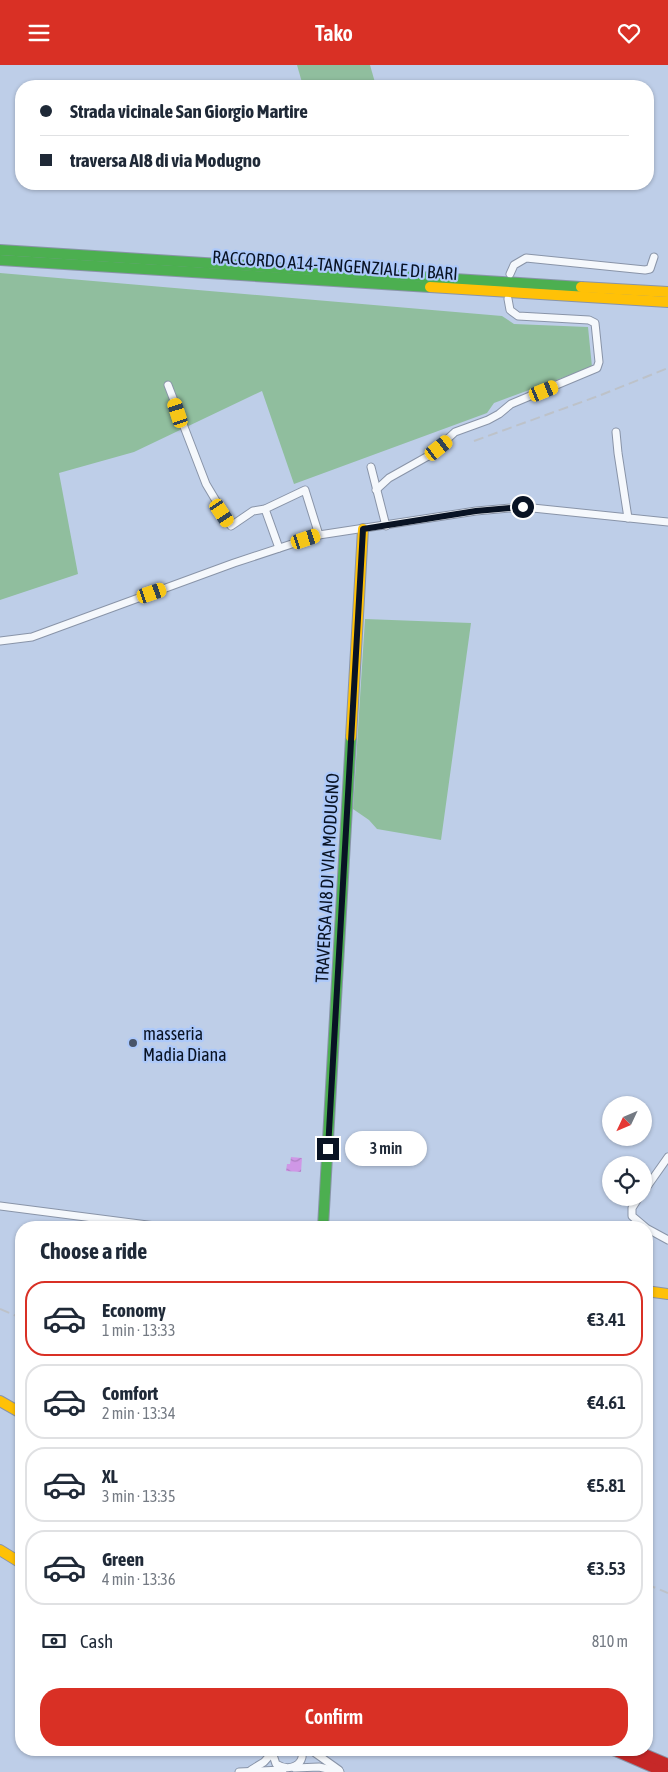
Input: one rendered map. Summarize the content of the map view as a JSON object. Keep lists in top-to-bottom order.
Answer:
{
  "streets": {
    "main road": ["RACCORDO A14-TANGENZIALE DI BARI", "TRAVERSA AI8 DI VIA MODUGNO"]
  },
  "places": ["masseria Madia Diana"],
  "north": "bottom left",
  "page": {
    "header": "Tako",
    "banner": ["Strada vicinale San Giorgio Martire", "traversa AI8 di via Modugno"],
    "bubble": "3 min",
    "heading": "Choose a ride",
    "list": [
      {
        "name": "Economy",
        "note": "1 min · 13:33",
        "value": "€3.41"
      },
      {
        "name": "Comfort",
        "note": "2 min · 13:34",
        "value": "€4.61"
      },
      {
        "name": "XL",
        "note": "3 min · 13:35",
        "value": "€5.81"
      },
      {
        "name": "Green",
        "note": "4 min · 13:36",
        "value": "€3.53"
      }
    ],
    "pay": ["Cash", "810 m"],
    "buttons": "Confirm"
  }
}
